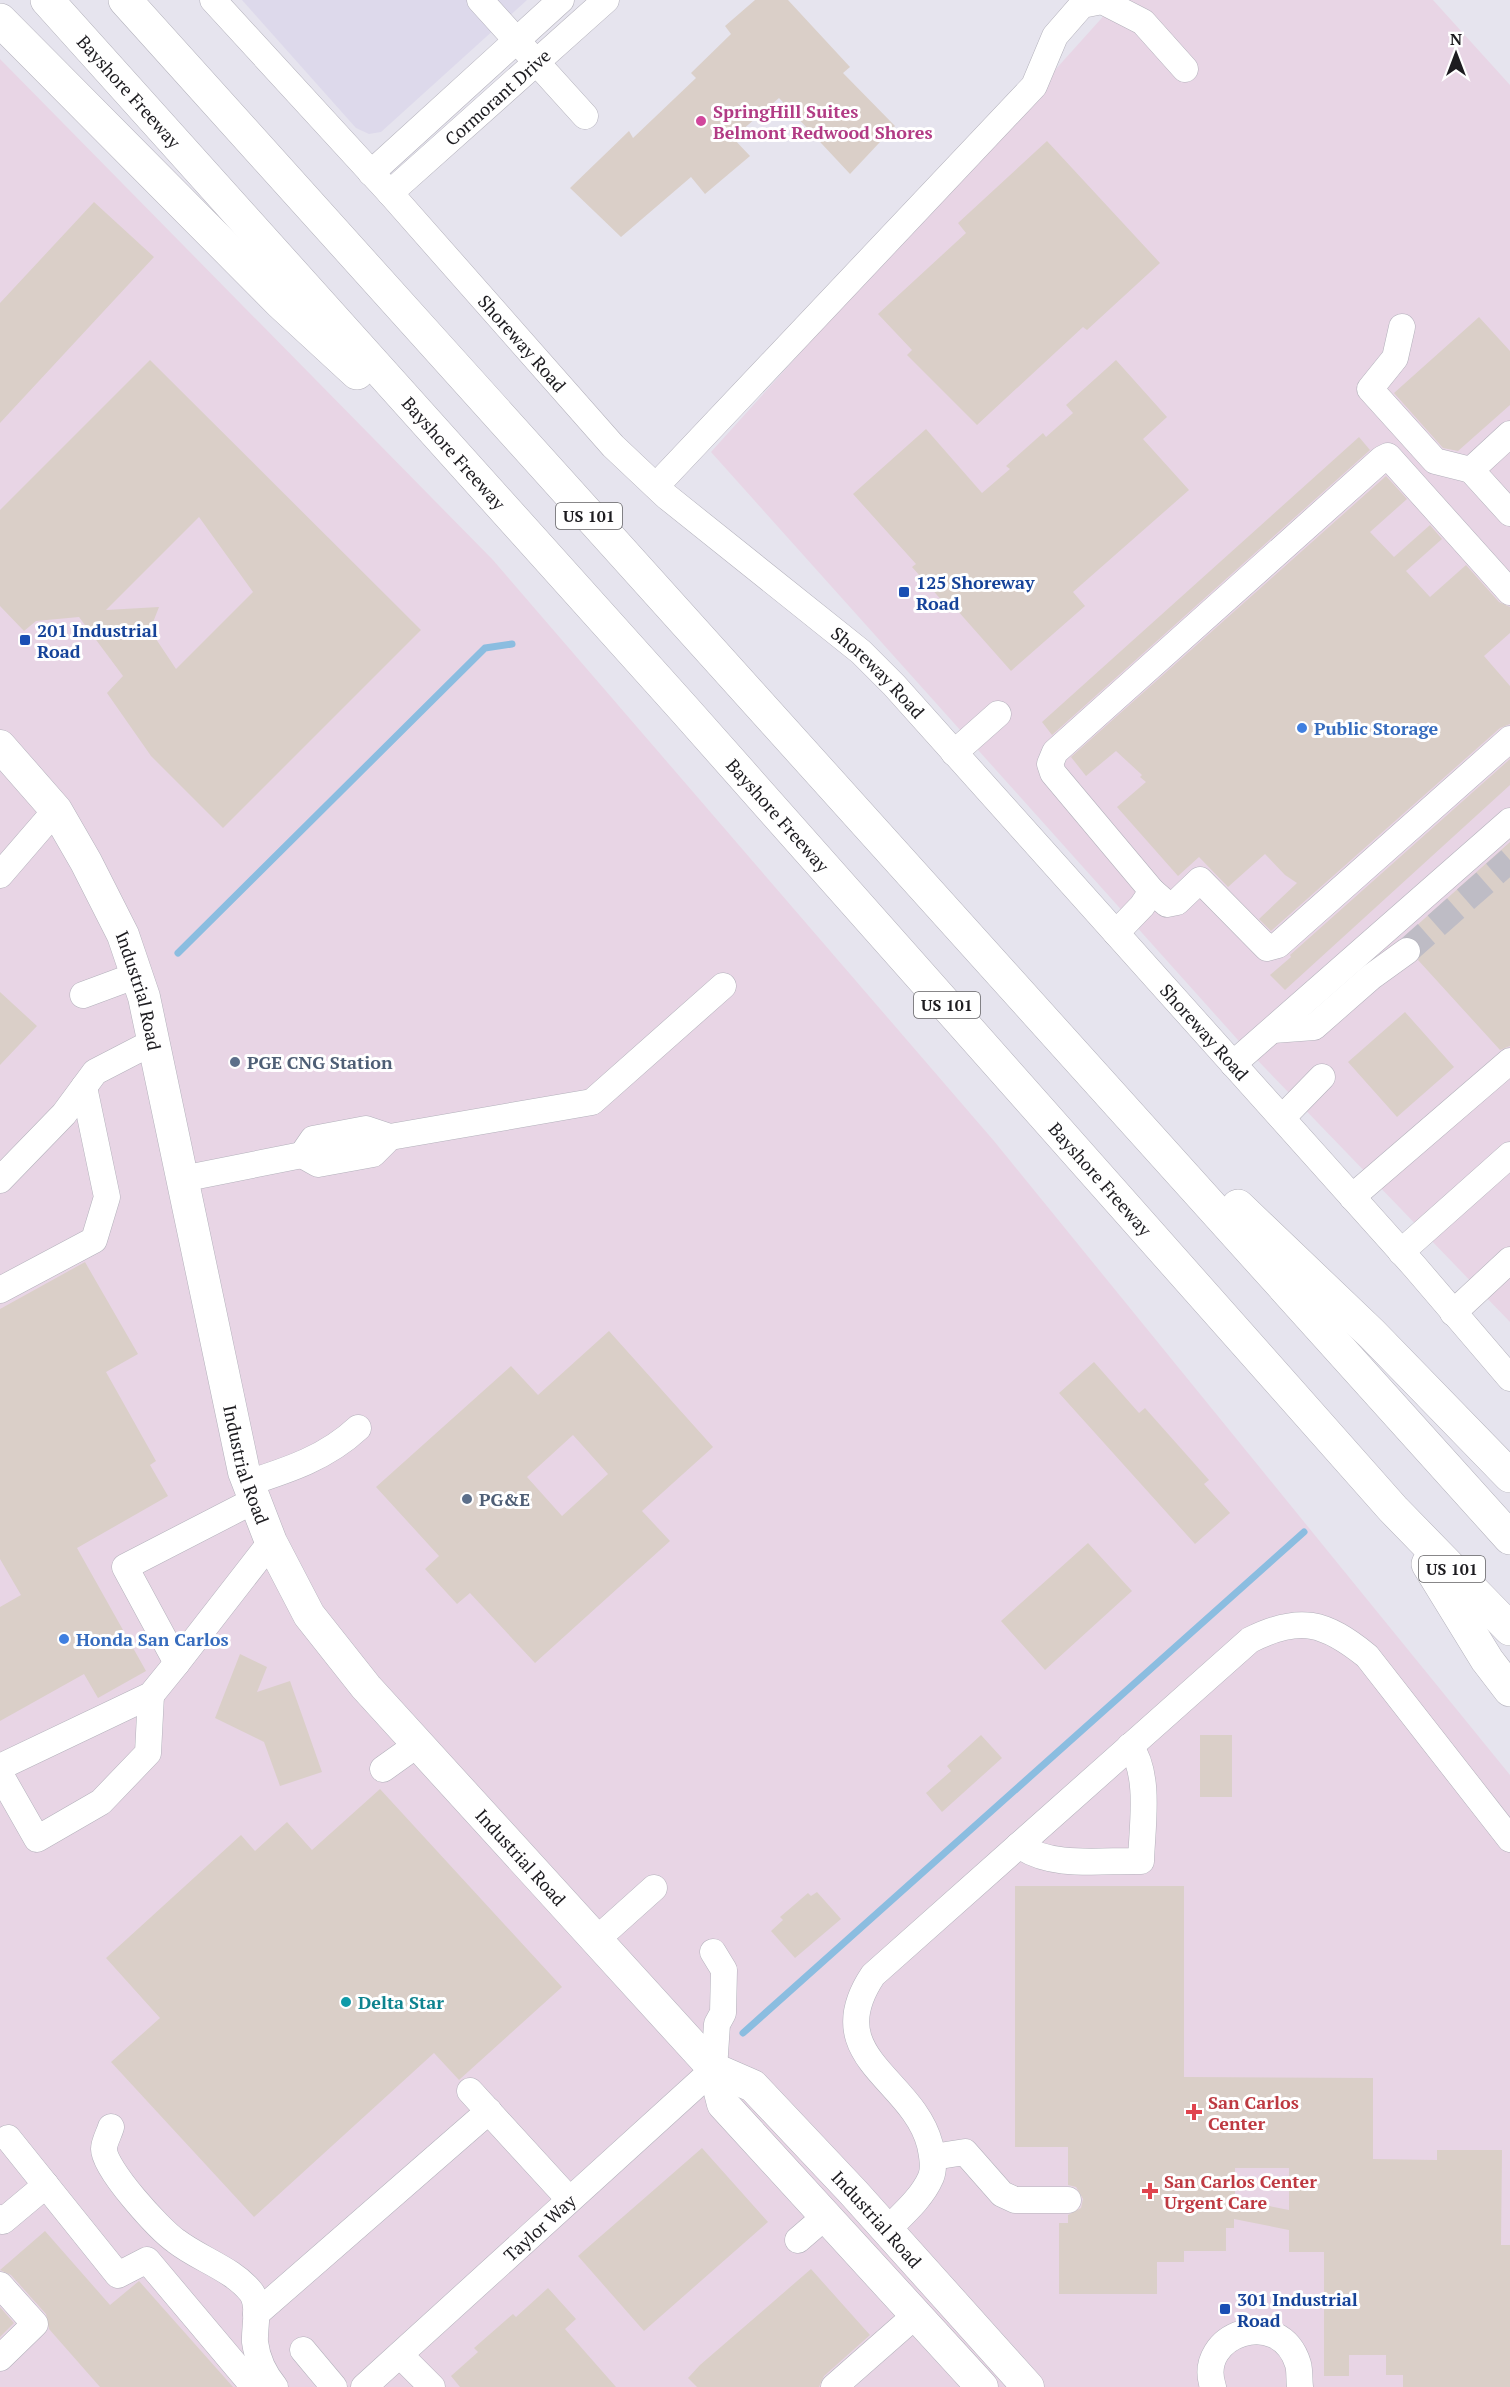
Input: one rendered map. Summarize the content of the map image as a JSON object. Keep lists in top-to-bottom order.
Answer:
{
  "streets": {
    "highway": ["Bayshore Freeway", "US 101"],
    "main road": ["Industrial Road"],
    "street": ["Cormorant Drive", "Shoreway Road", "Taylor Way"]
  },
  "crossings": [
    ["Cormorant Drive", "Shoreway Road"],
    ["Industrial Road", "Taylor Way"]
  ],
  "places": {
    "other": [
      "SpringHill Suites Belmont Redwood Shores",
      "Public Storage",
      "PGE CNG Station",
      "PG&E",
      "Honda San Carlos",
      "Delta Star"
    ],
    "transit": ["125 Shoreway Road", "201 Industrial Road", "301 Industrial Road"],
    "health": ["San Carlos Center", "San Carlos Center Urgent Care"]
  },
  "north": "top"
}
